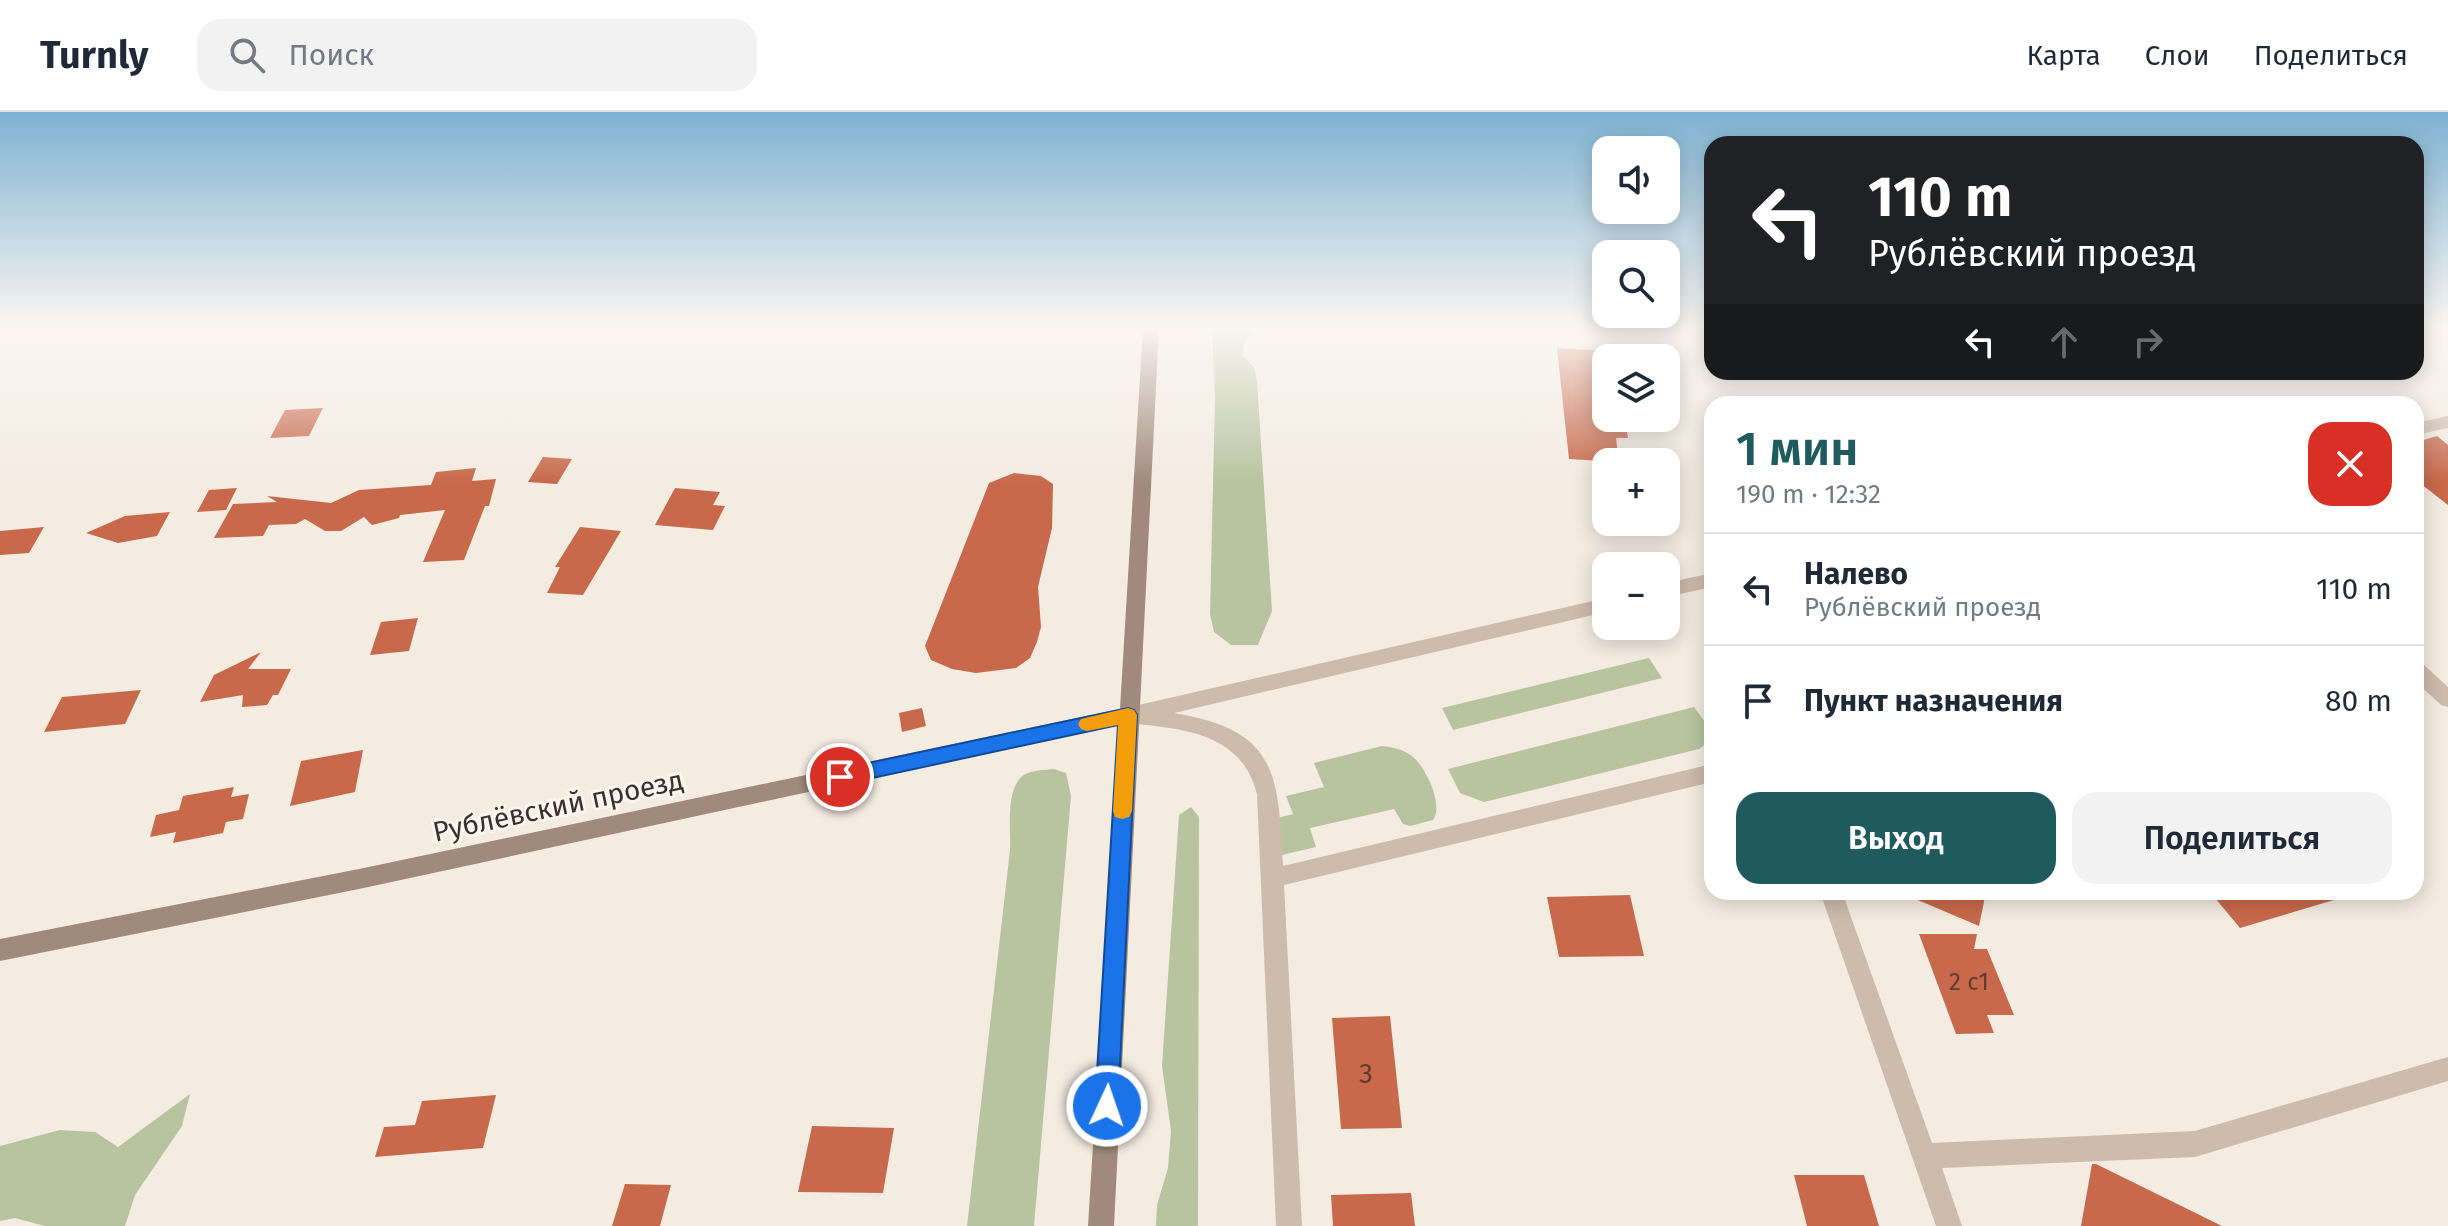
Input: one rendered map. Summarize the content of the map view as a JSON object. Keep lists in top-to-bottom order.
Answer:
{
  "streets": {
    "main road": ["Рублёвский проезд"]
  },
  "house_numbers": ["2 с1", "3"],
  "page": {
    "header": "Turnly",
    "search": "Поиск",
    "nav": ["Карта", "Слои", "Поделиться"],
    "map_buttons": ["+", "−"],
    "turn": ["110 m", "Рублёвский проезд"],
    "heading": ["1 мин", "190 m · 12:32"],
    "list": [
      {
        "name": "Налево",
        "note": "Рублёвский проезд",
        "value": "110 m"
      },
      {
        "name": "Пункт назначения",
        "value": "80 m"
      }
    ],
    "buttons": ["Выход", "Поделиться"]
  }
}
